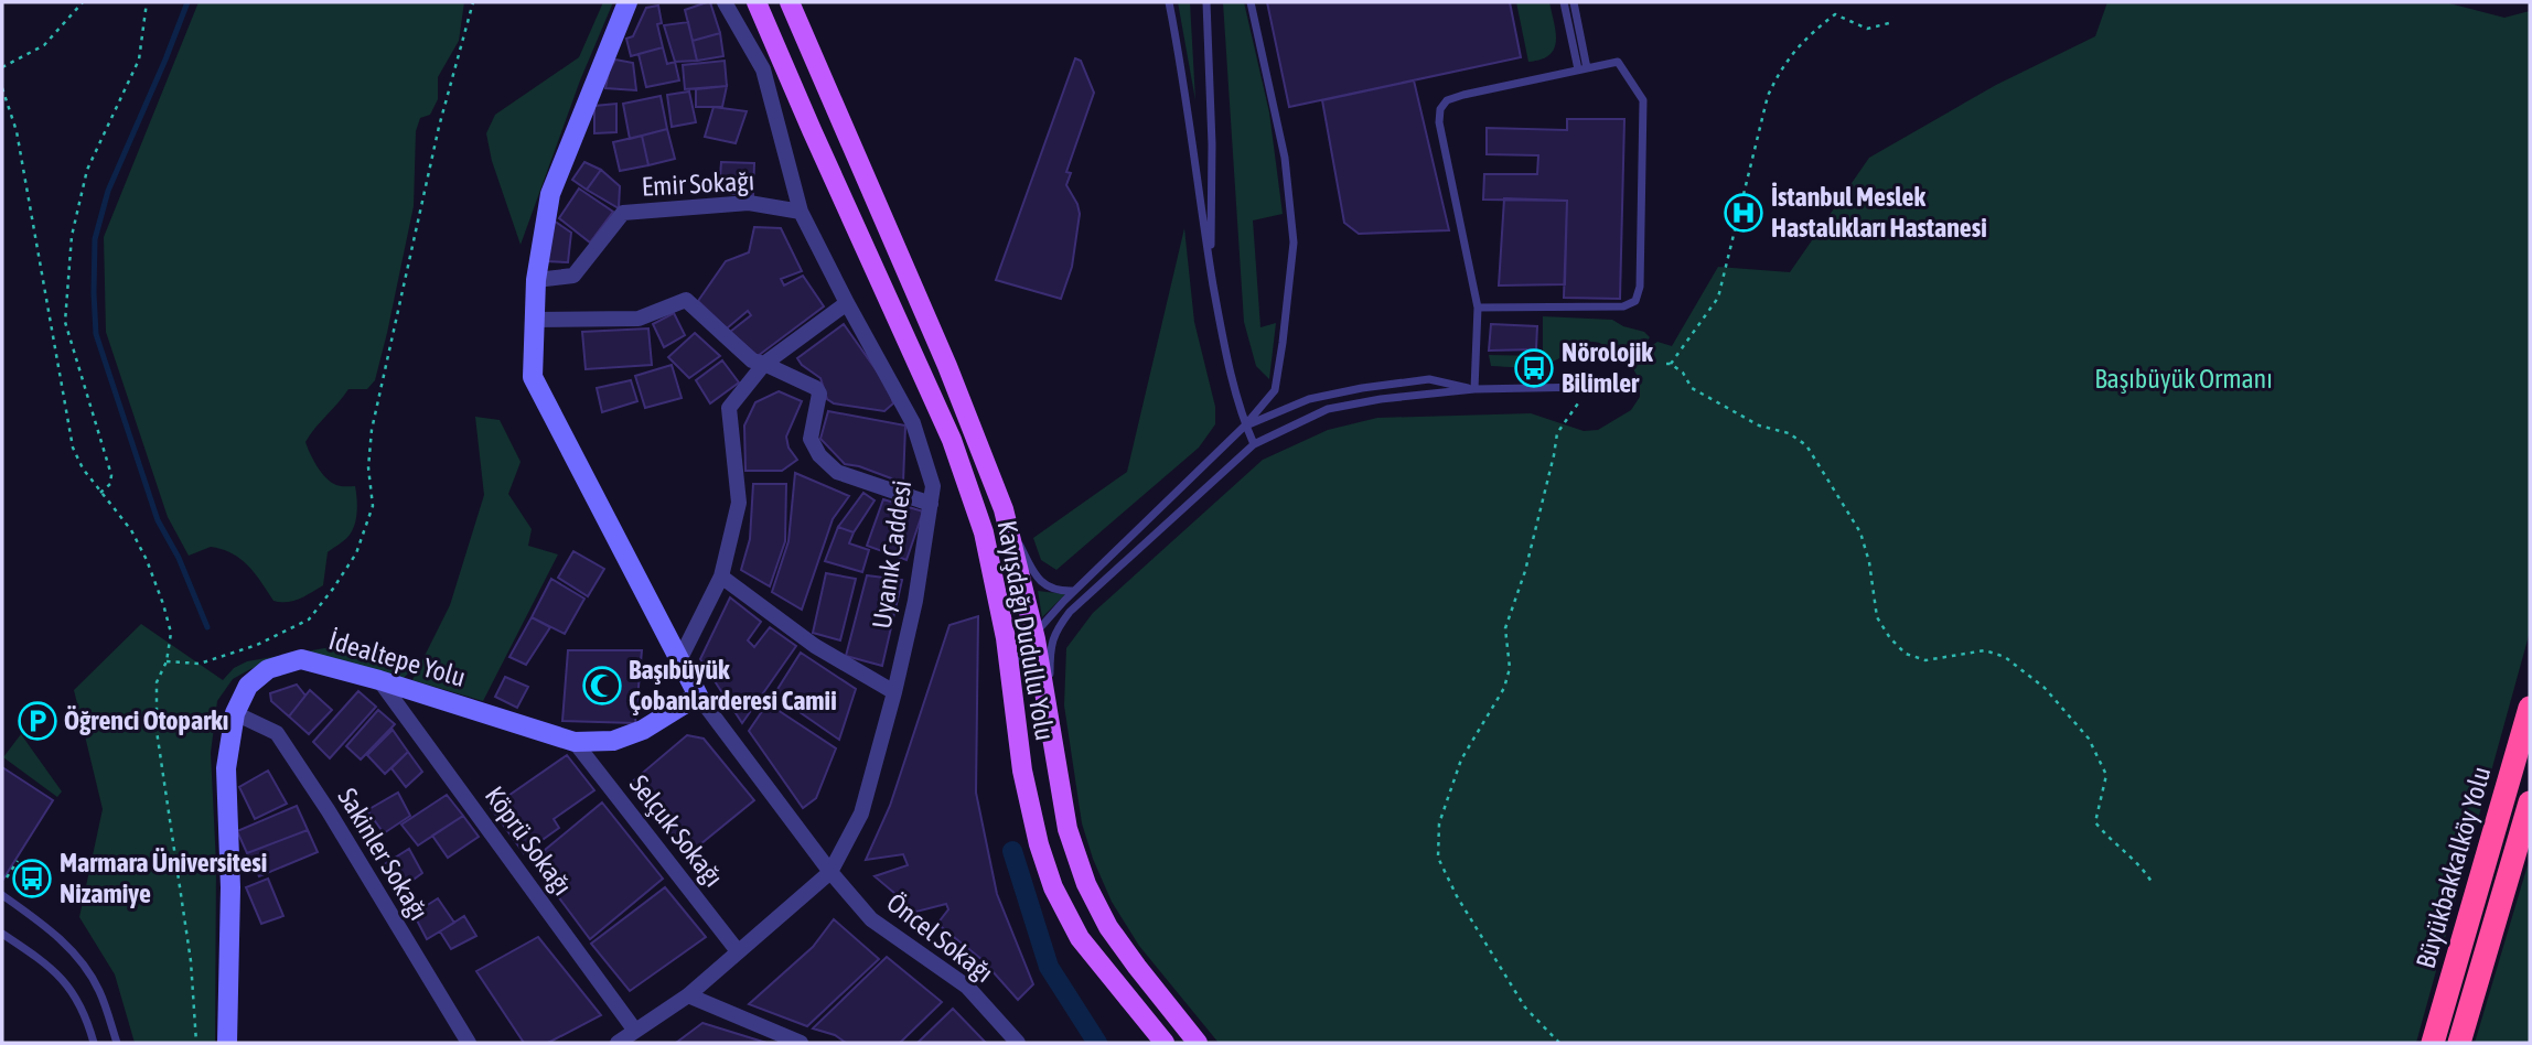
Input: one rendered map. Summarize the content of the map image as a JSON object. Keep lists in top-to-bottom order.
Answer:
{
  "streets": {
    "highway": ["Büyükbakkalköy Yolu"],
    "main road": ["Kayışdağı Dudullu Yolu", "İdealtepe Yolu"],
    "street": [
      "Emir Sokağı",
      "Uyanık Caddesi",
      "Selçuk Sokağı",
      "Köprü Sokağı",
      "Sakinler Sokağı",
      "Öncel Sokağı"
    ]
  },
  "crossings": [
    ["Emir Sokağı", "Uyanık Caddesi"],
    ["Uyanık Caddesi", "Selçuk Sokağı"],
    ["Uyanık Caddesi", "Köprü Sokağı"],
    ["Uyanık Caddesi", "Öncel Sokağı"],
    ["İdealtepe Yolu", "Selçuk Sokağı"],
    ["İdealtepe Yolu", "Köprü Sokağı"],
    ["İdealtepe Yolu", "Sakinler Sokağı"],
    ["İdealtepe Yolu", "Öncel Sokağı"]
  ],
  "parks": ["Başıbüyük Ormanı"],
  "places": {
    "hospital": ["İstanbul Meslek Hastalıkları Hastanesi"],
    "bus stop": ["Nörolojik Bilimler", "Marmara Üniversitesi Nizamiye"],
    "mosque": ["Başıbüyük Çobanlarderesi Camii"],
    "parking": ["Öğrenci Otoparkı"]
  }
}
